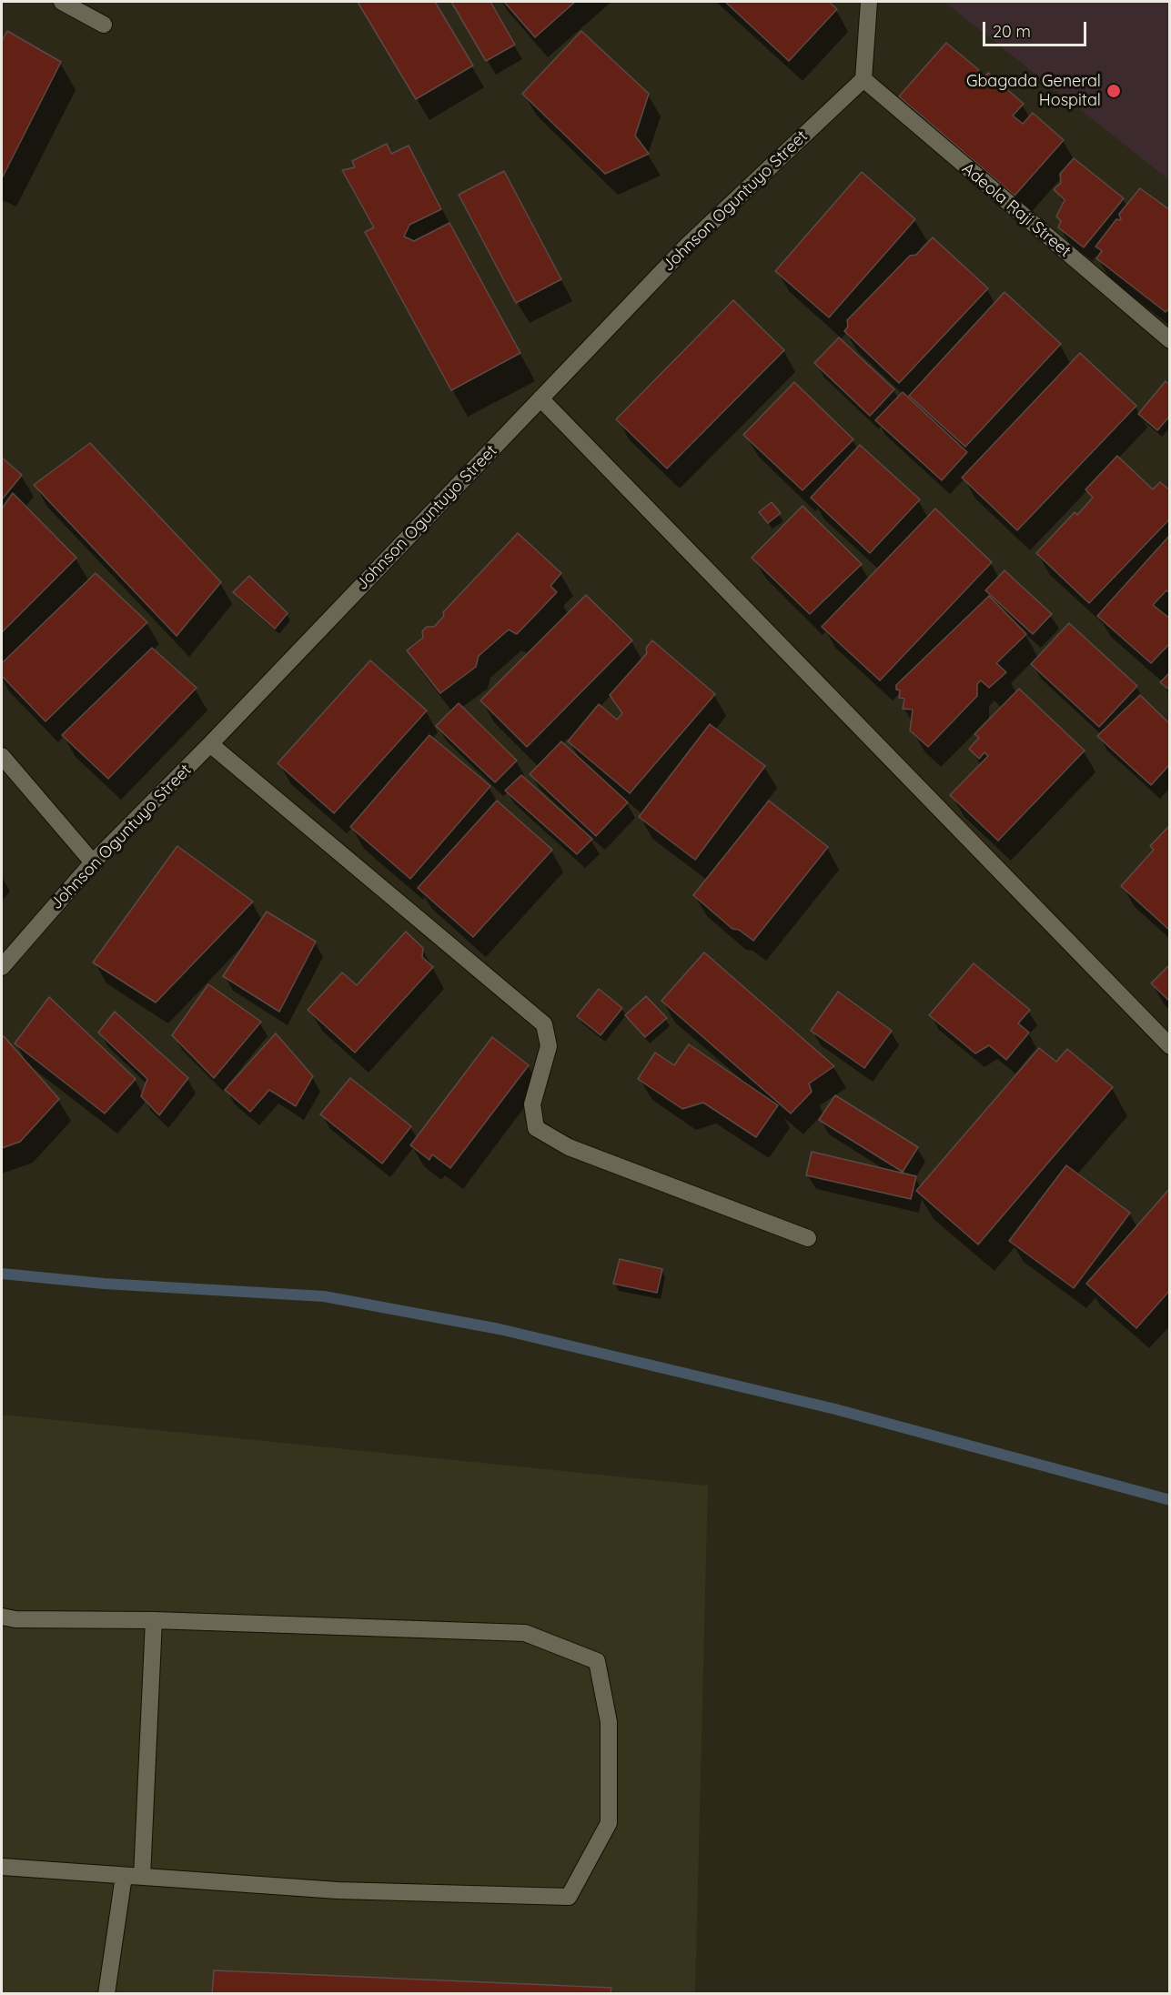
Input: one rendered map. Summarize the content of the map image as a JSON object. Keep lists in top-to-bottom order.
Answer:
{
  "streets": {
    "street": ["Johnson Oguntuyo Street", "Adeola Raji Street"]
  },
  "crossings": [
    ["Johnson Oguntuyo Street", "Adeola Raji Street"]
  ],
  "places": ["Gbagada General Hospital"],
  "scale_bar": "20 m"
}
